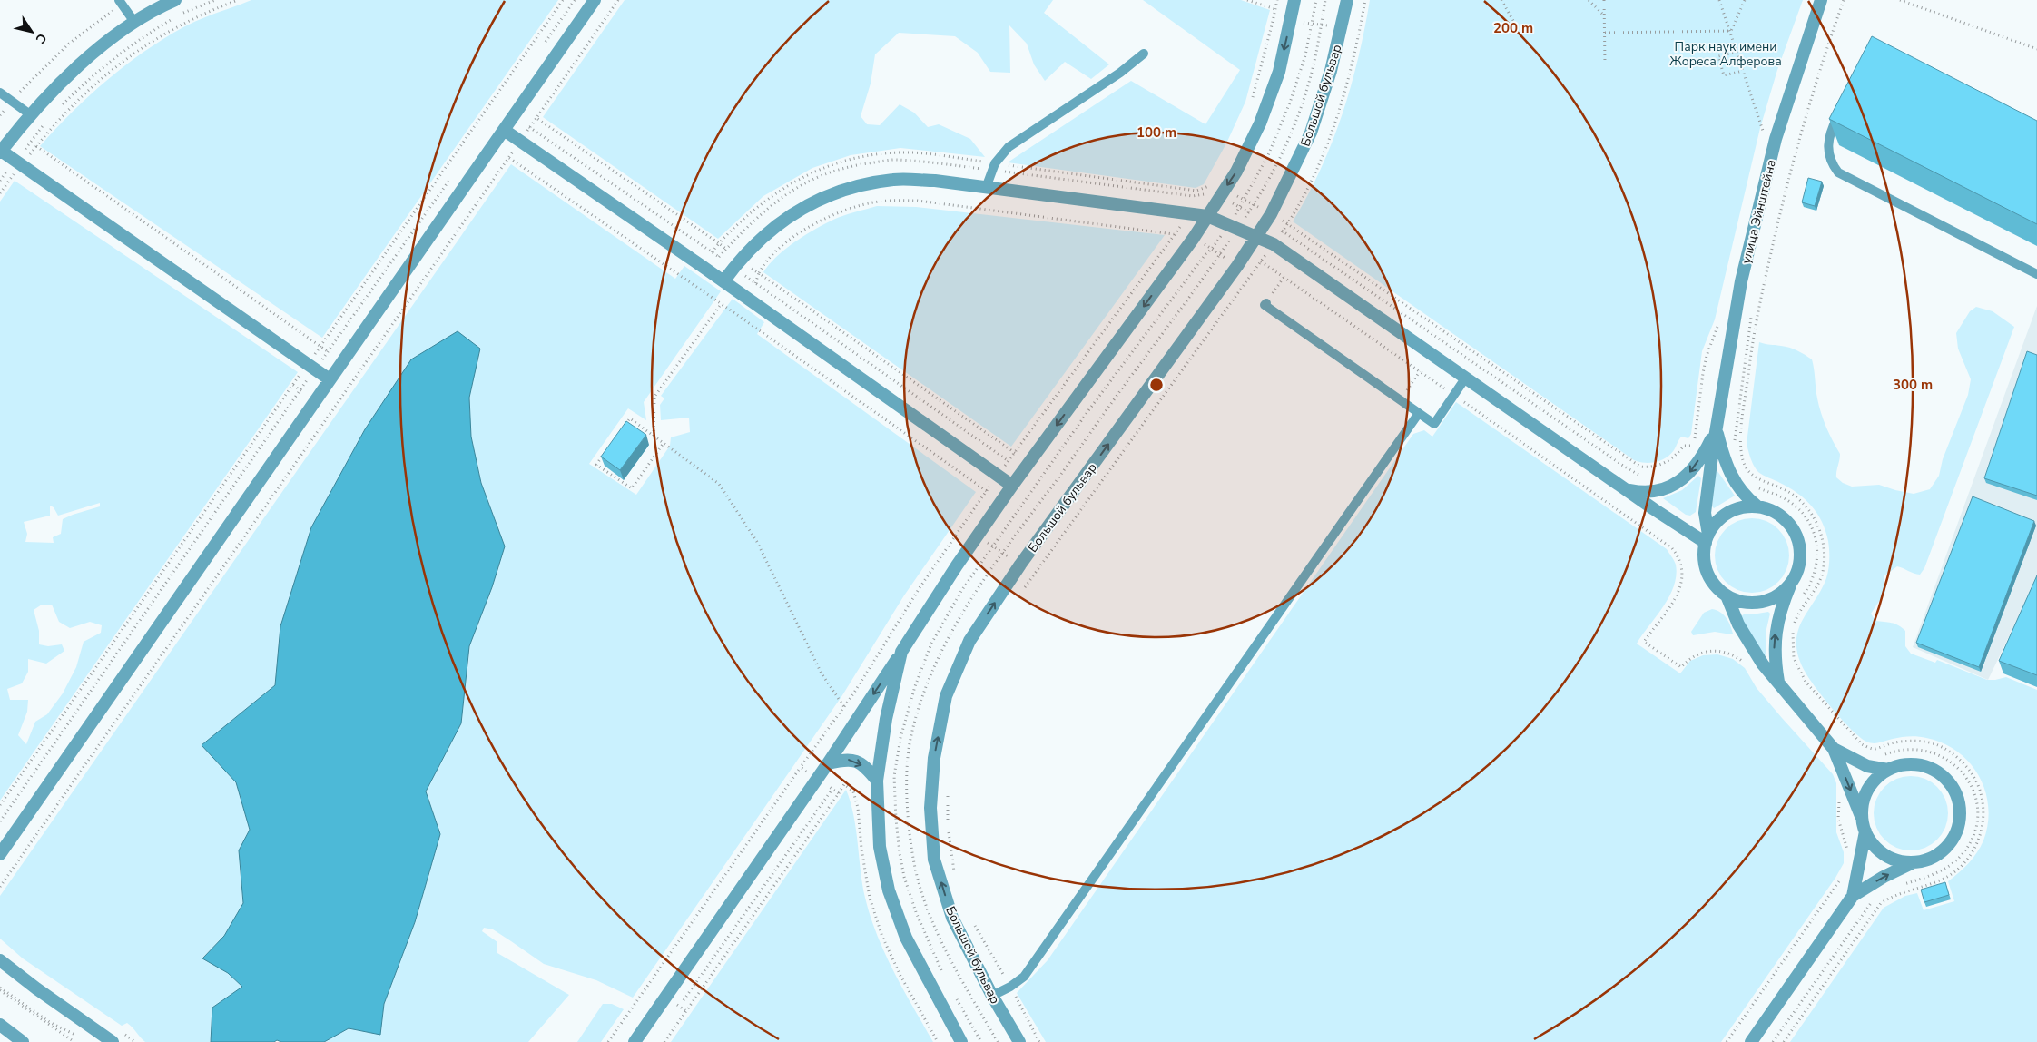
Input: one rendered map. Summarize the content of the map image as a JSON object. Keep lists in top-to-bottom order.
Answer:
{
  "streets": {
    "street": ["Большой бульвар", "улица Эйнштейна"]
  },
  "parks": ["Парк наук имени Жореса Алферова"],
  "north": "bottom right",
  "rings": ["200 m", "100 m", "300 m"]
}
